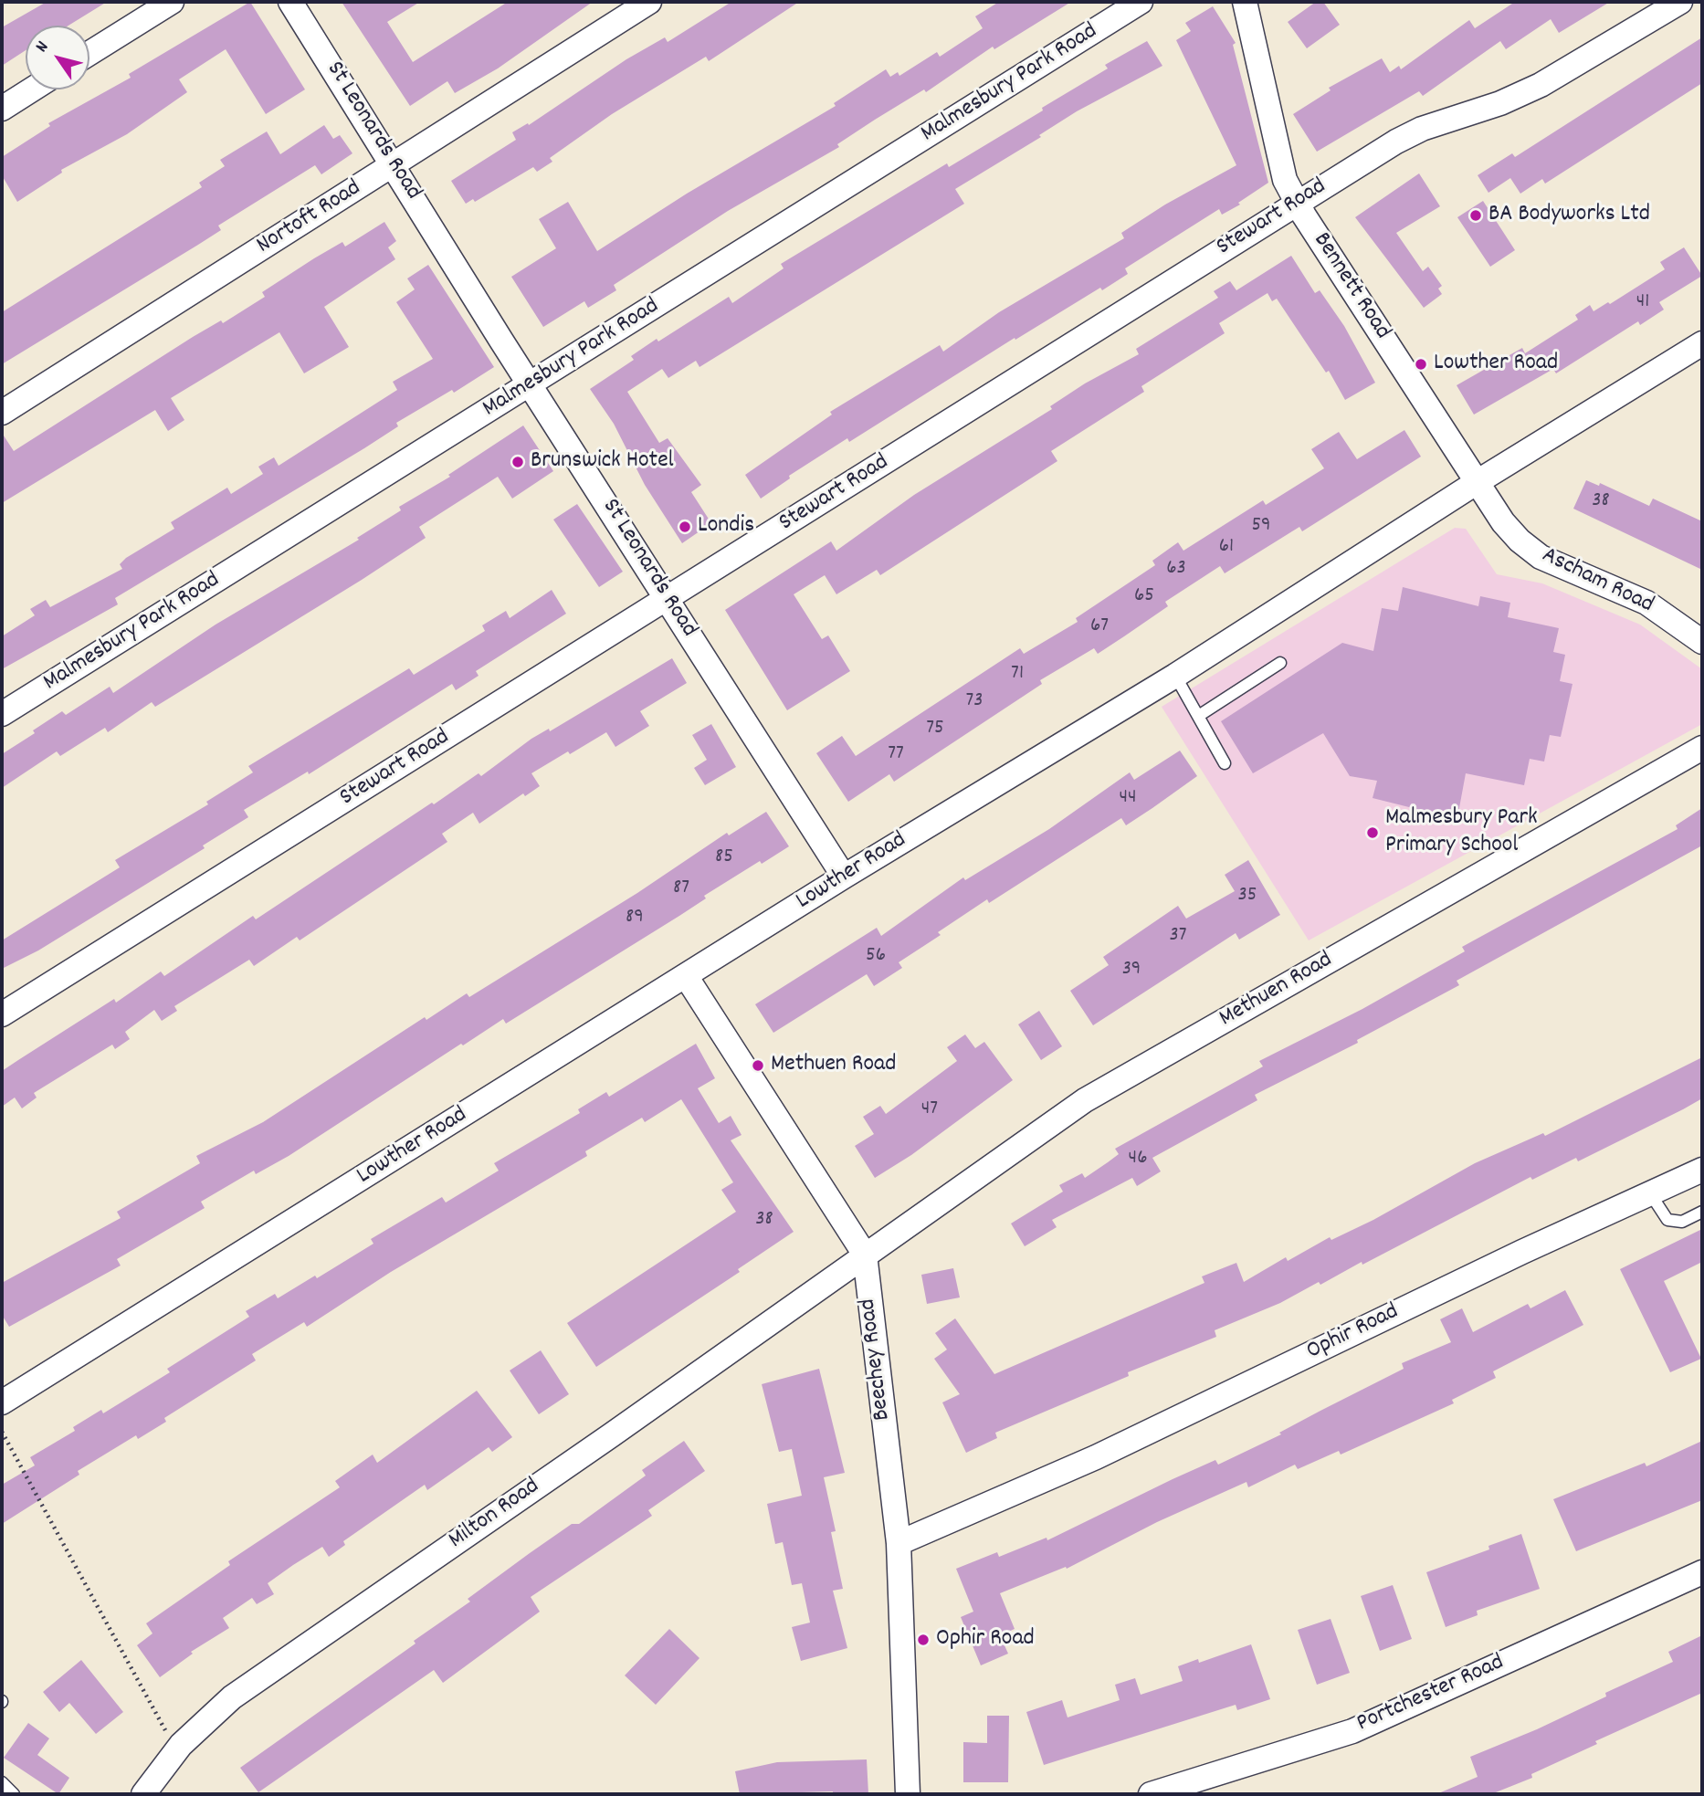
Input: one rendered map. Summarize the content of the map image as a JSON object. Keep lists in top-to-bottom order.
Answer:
{
  "streets": {
    "street": [
      "Malmesbury Park Road",
      "St Leonards Road",
      "Nortoft Road",
      "Stewart Road",
      "Bennett Road",
      "Ascham Road",
      "Lowther Road",
      "Methuen Road",
      "Ophir Road",
      "Beechey Road",
      "Milton Road",
      "Portchester Road"
    ]
  },
  "crossings": [
    ["Malmesbury Park Road", "St Leonards Road"],
    ["St Leonards Road", "Nortoft Road"],
    ["St Leonards Road", "Stewart Road"],
    ["St Leonards Road", "Lowther Road"],
    ["Stewart Road", "Bennett Road"],
    ["Bennett Road", "Ascham Road"],
    ["Bennett Road", "Lowther Road"],
    ["Ascham Road", "Lowther Road"],
    ["Lowther Road", "Beechey Road"],
    ["Methuen Road", "Beechey Road"],
    ["Methuen Road", "Milton Road"],
    ["Ophir Road", "Beechey Road"],
    ["Beechey Road", "Milton Road"]
  ],
  "places": [
    "BA Bodyworks Ltd",
    "Lowther Road",
    "Brunswick Hotel",
    "Londis",
    "Malmesbury Park Primary School",
    "Methuen Road",
    "Ophir Road"
  ],
  "house_numbers": [
    "41",
    "38",
    "59",
    "61",
    "63",
    "65",
    "67",
    "71",
    "73",
    "75",
    "77",
    "44",
    "85",
    "87",
    "35",
    "89",
    "37",
    "56",
    "39",
    "47",
    "46",
    "38"
  ],
  "north": "top left"
}
